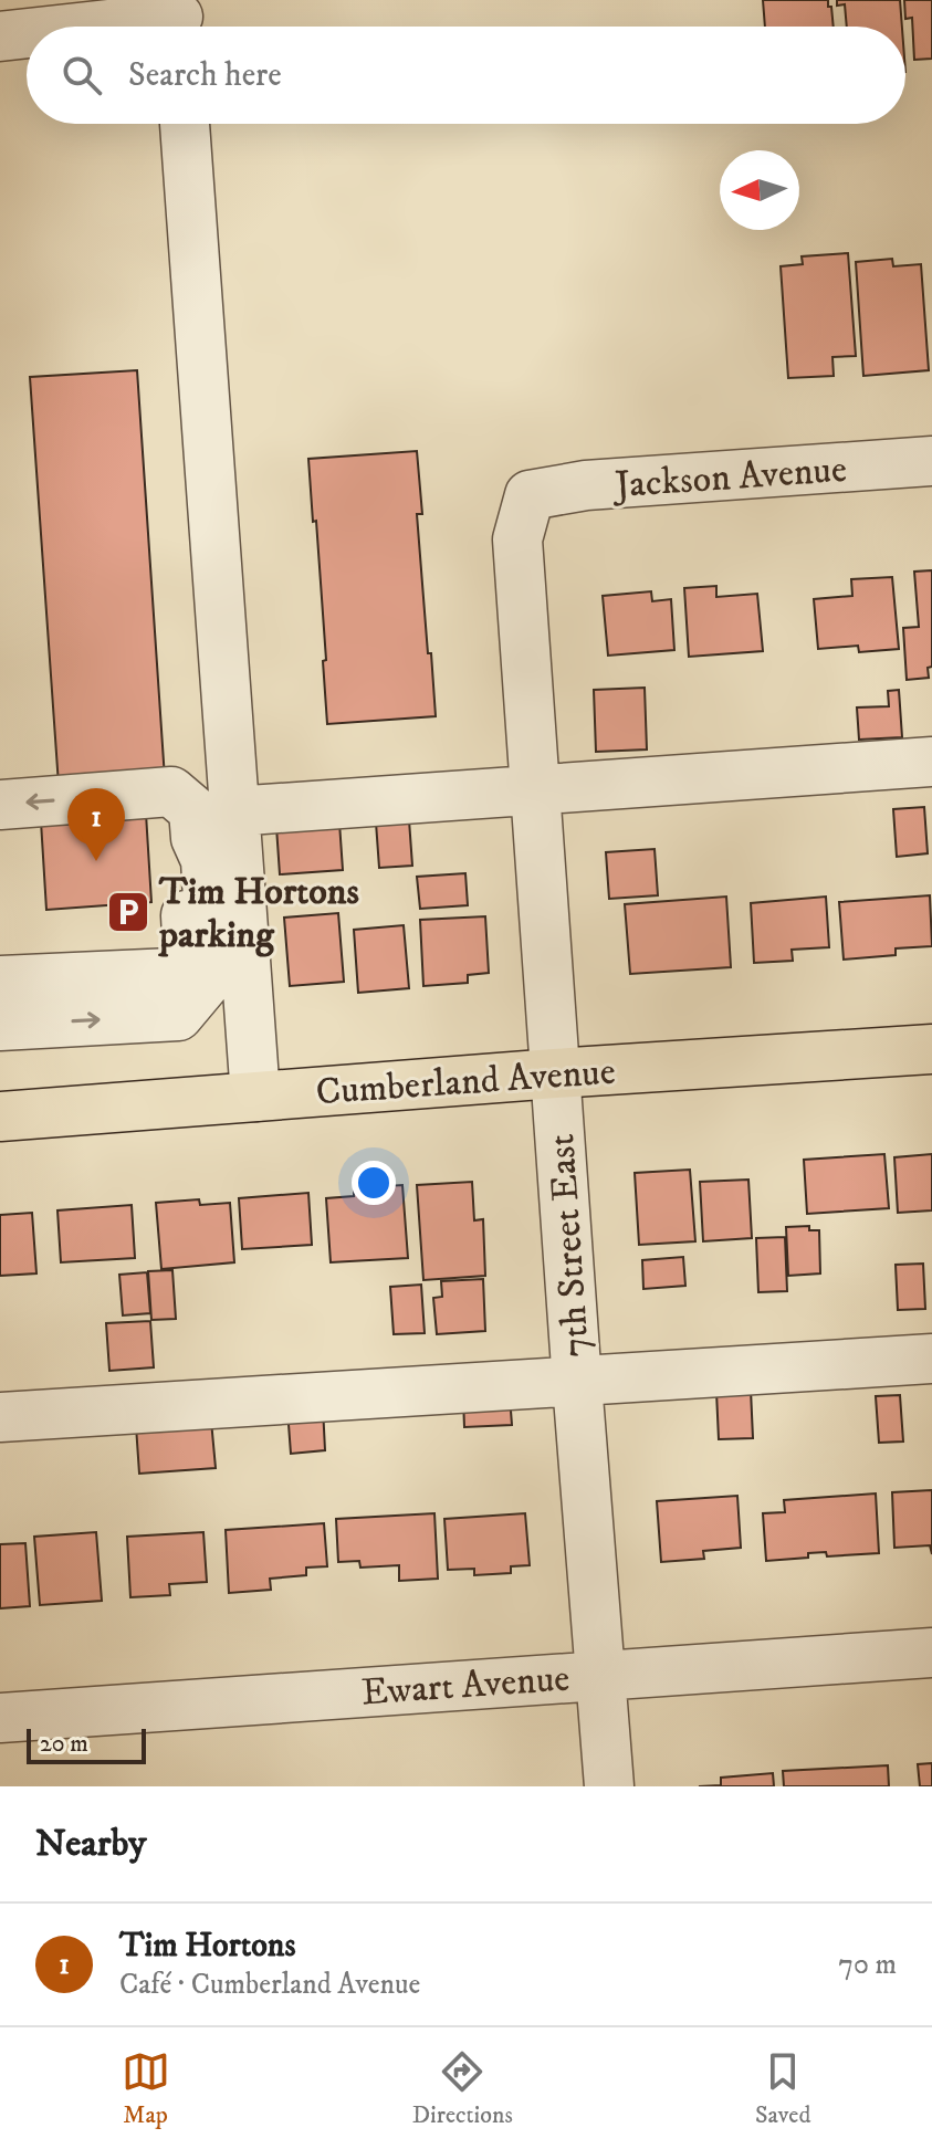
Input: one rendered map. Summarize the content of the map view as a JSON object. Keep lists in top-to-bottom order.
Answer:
{
  "streets": {
    "main road": ["Cumberland Avenue"],
    "street": ["Jackson Avenue", "7th Street East", "Ewart Avenue"]
  },
  "crossings": [
    ["Jackson Avenue", "7th Street East"],
    ["Cumberland Avenue", "7th Street East"],
    ["7th Street East", "Ewart Avenue"]
  ],
  "places": {
    "parking": ["Tim Hortons parking"]
  },
  "scale_bar": "20 m",
  "north": "left",
  "page": {
    "search": "Search here",
    "pins": "1",
    "scale": "20 m",
    "heading": "Nearby",
    "list": [
      {
        "mark": "1",
        "name": "Tim Hortons",
        "note": "Café · Cumberland Avenue",
        "value": "70 m"
      }
    ],
    "nav": ["Map", "Directions", "Saved"]
  }
}
